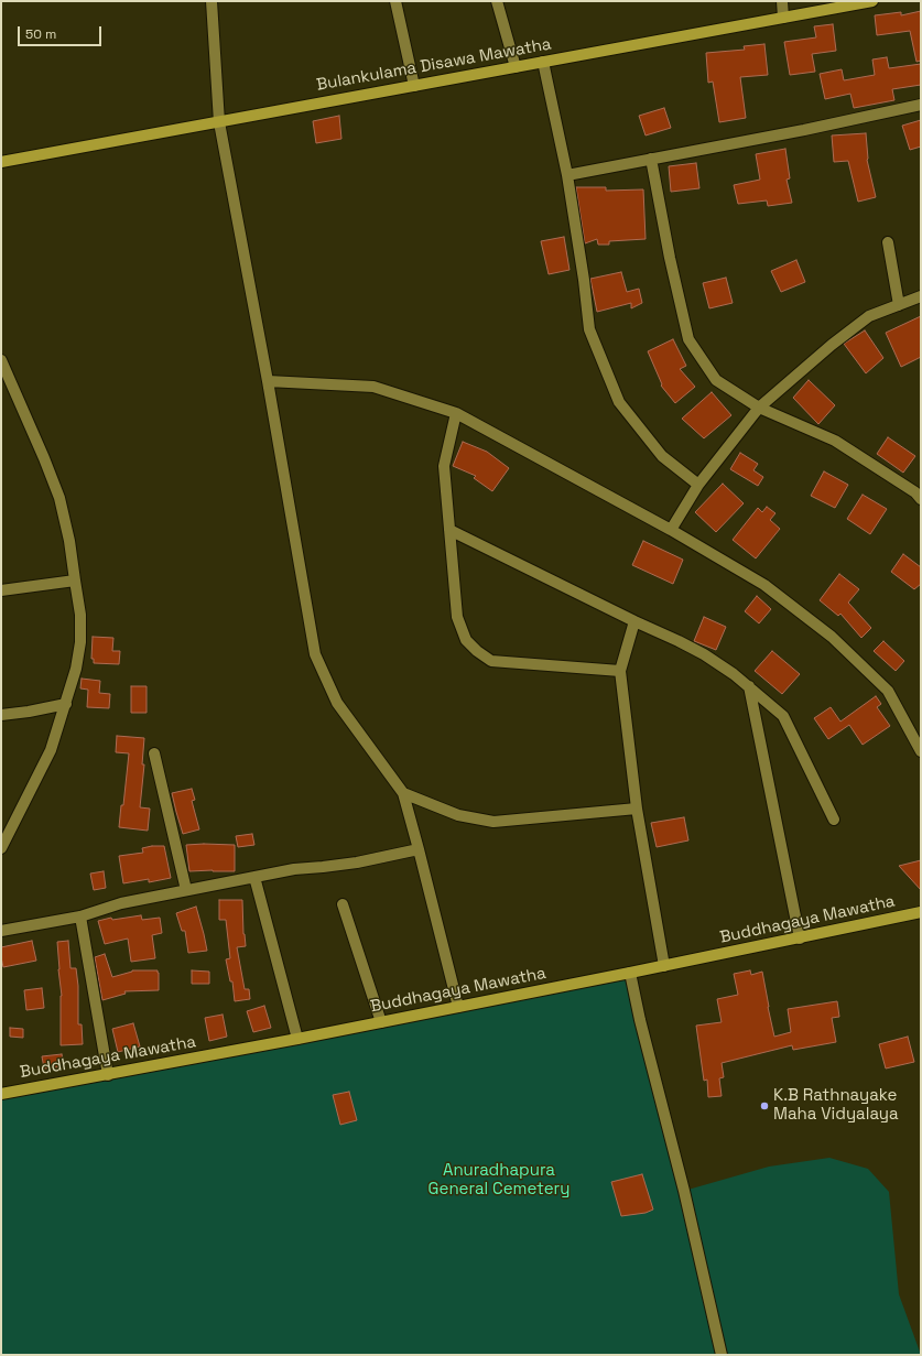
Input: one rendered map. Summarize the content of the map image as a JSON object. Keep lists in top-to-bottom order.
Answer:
{
  "streets": {
    "main road": ["Bulankulama Disawa Mawatha", "Buddhagaya Mawatha"]
  },
  "parks": ["Anuradhapura General Cemetery"],
  "places": ["K.B Rathnayake Maha Vidyalaya"],
  "scale_bar": "50 m"
}
